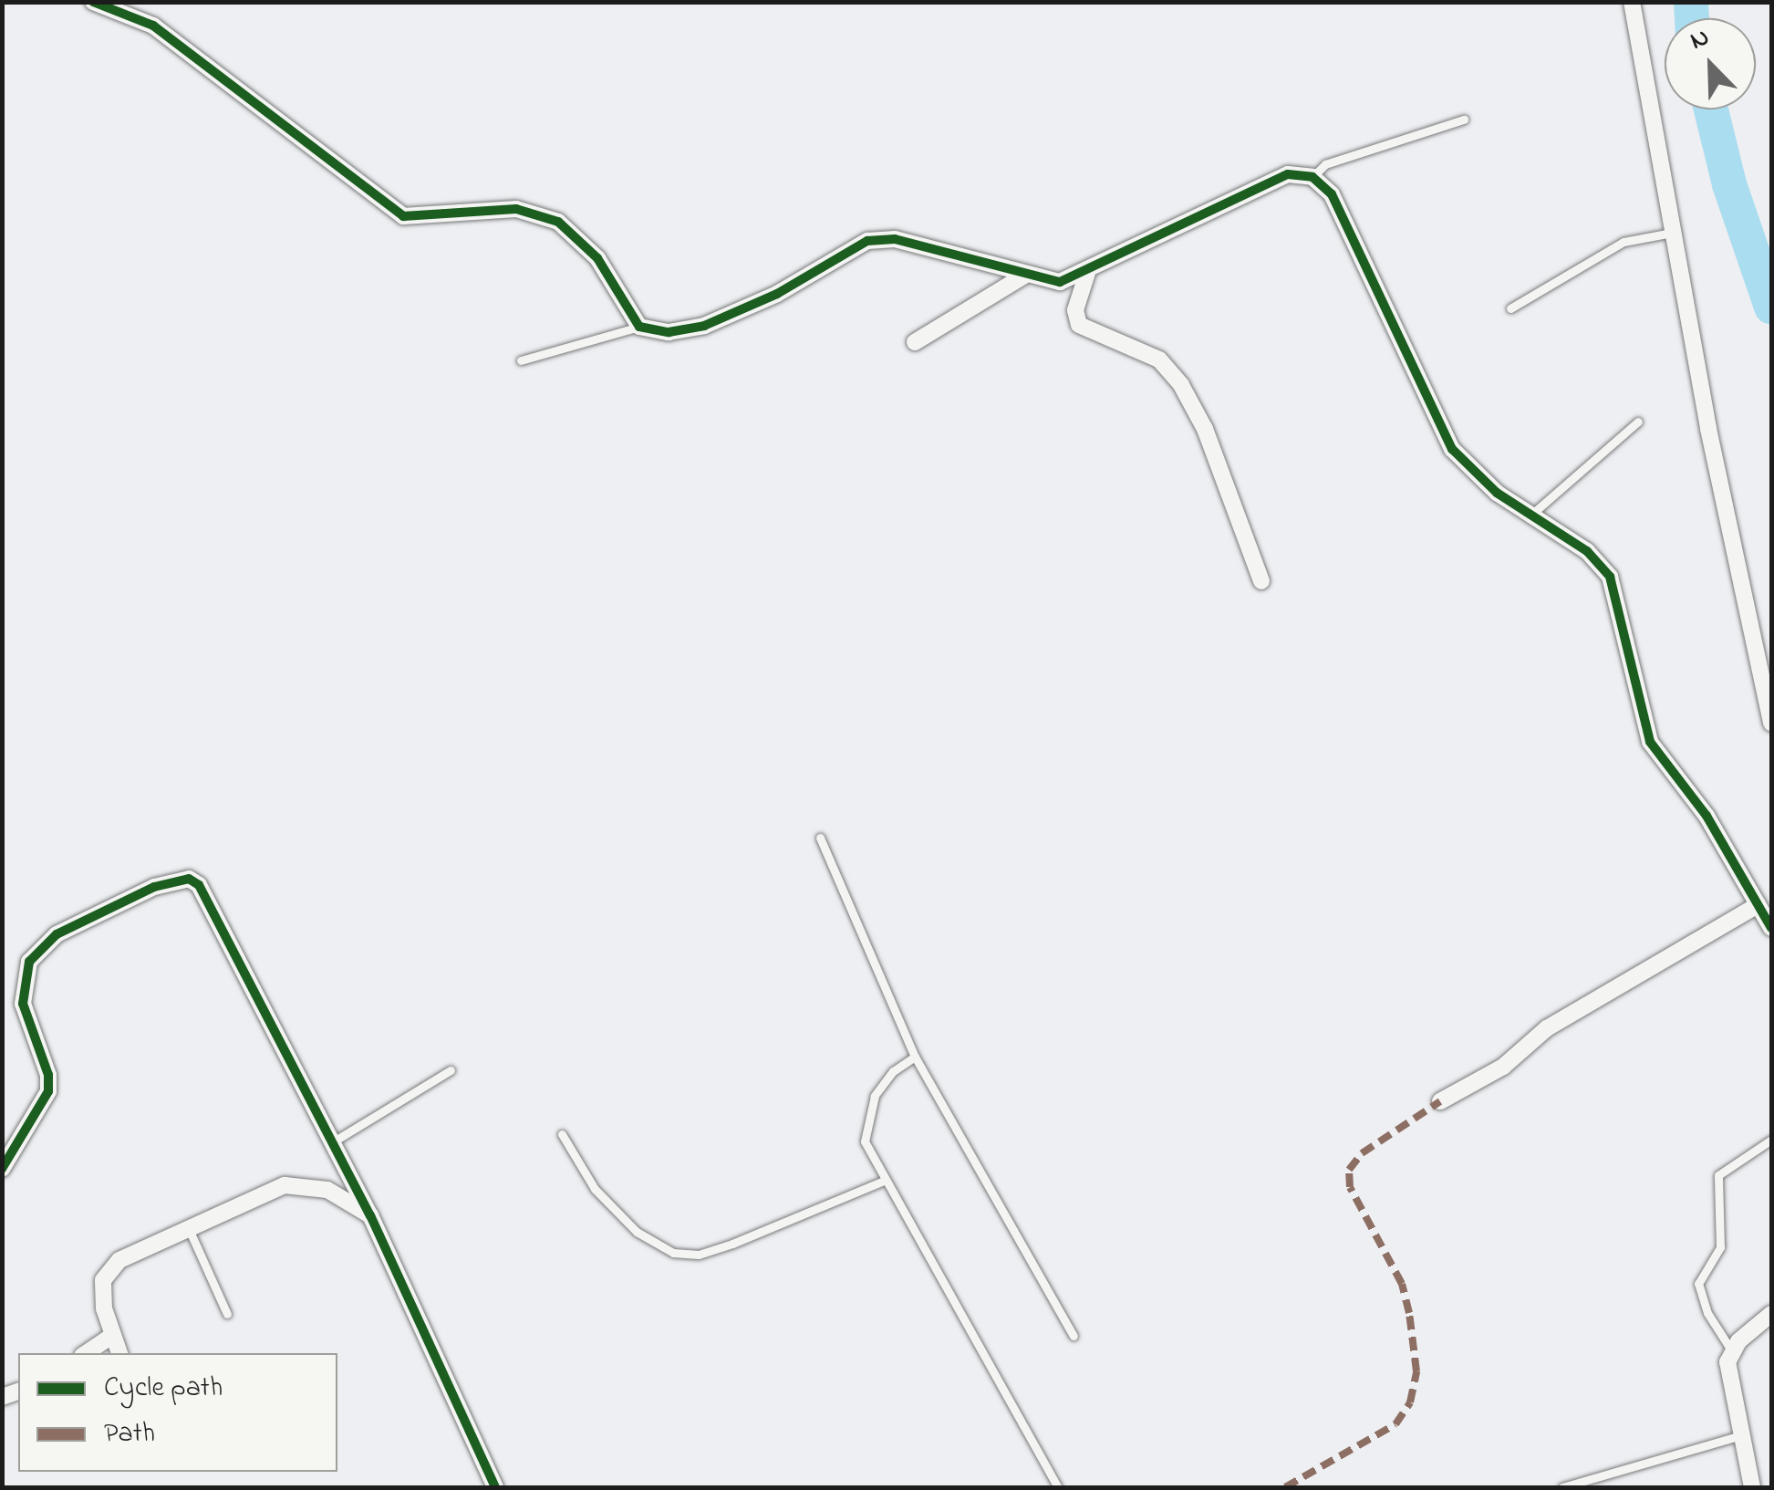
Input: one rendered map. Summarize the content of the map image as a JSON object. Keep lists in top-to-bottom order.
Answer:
{
  "legend": ["Cycle path", "Path"],
  "north": "top left"
}
